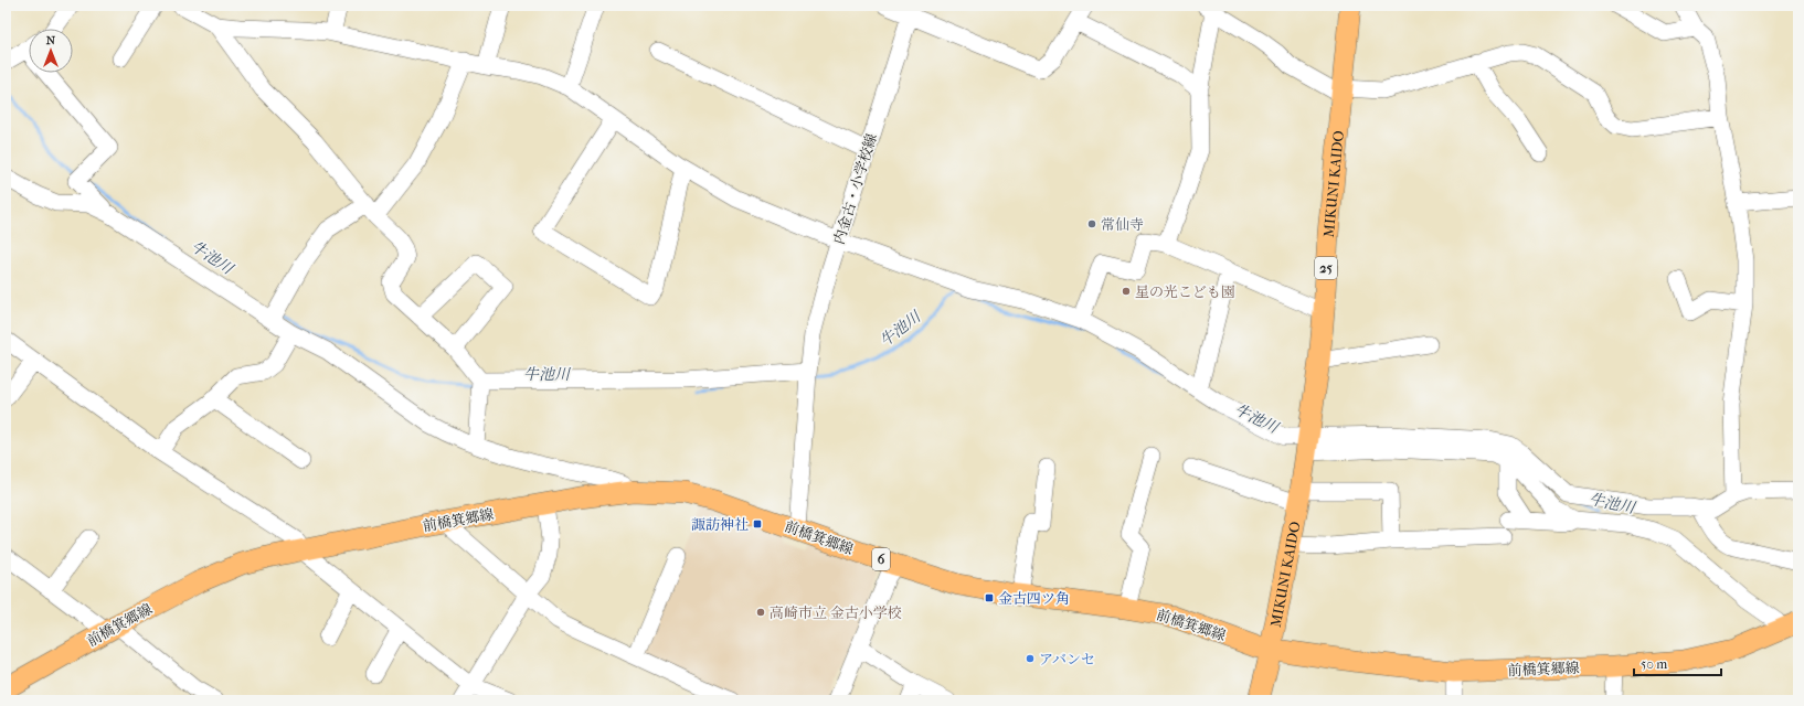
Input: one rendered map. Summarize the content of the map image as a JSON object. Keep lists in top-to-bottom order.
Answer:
{
  "streets": {
    "main road": [
      "MIKUNI KAIDO",
      "25",
      "前橋箕郷線",
      "6"
    ],
    "street": ["内金古・小学校線"]
  },
  "crossings": [
    ["MIKUNI KAIDO", "前橋箕郷線"],
    ["内金古・小学校線", "前橋箕郷線"]
  ],
  "water": ["牛池川"],
  "places": {
    "other": [
      "常仙寺",
      "星の光こども園",
      "高崎市立 金古小学校",
      "アバンセ"
    ],
    "transit": ["諏訪神社", "金古四ツ角"]
  },
  "scale_bar": "50 m",
  "north": "top"
}
